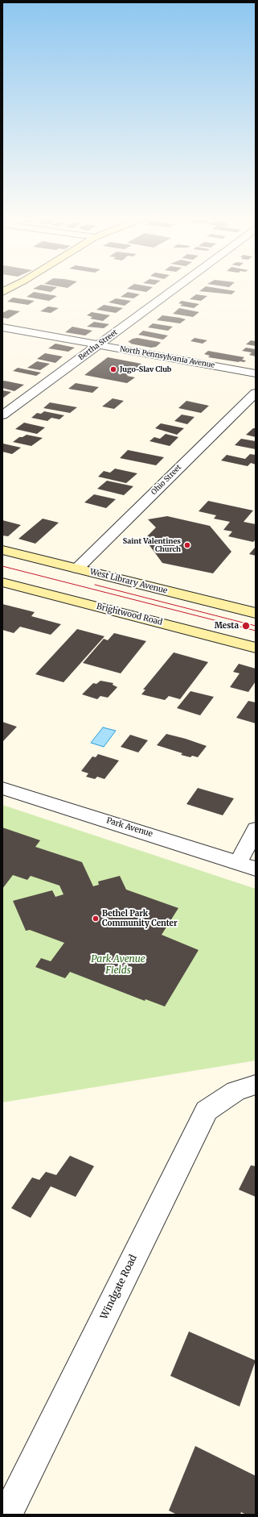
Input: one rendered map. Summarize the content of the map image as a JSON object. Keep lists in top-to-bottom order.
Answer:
{
  "streets": {
    "street": [
      "Bertha Street",
      "North Pennsylvania Avenue",
      "Ohio Street",
      "West Library Avenue",
      "Brightwood Road",
      "Park Avenue",
      "Windgate Road"
    ]
  },
  "crossings": [
    ["Bertha Street", "North Pennsylvania Avenue"],
    ["Ohio Street", "West Library Avenue"]
  ],
  "parks": ["Park Avenue Fields"],
  "places": [
    "Jugo-Slav Club",
    "Saint Valentines Church",
    "Mesta",
    "Bethel Park Community Center"
  ]
}
